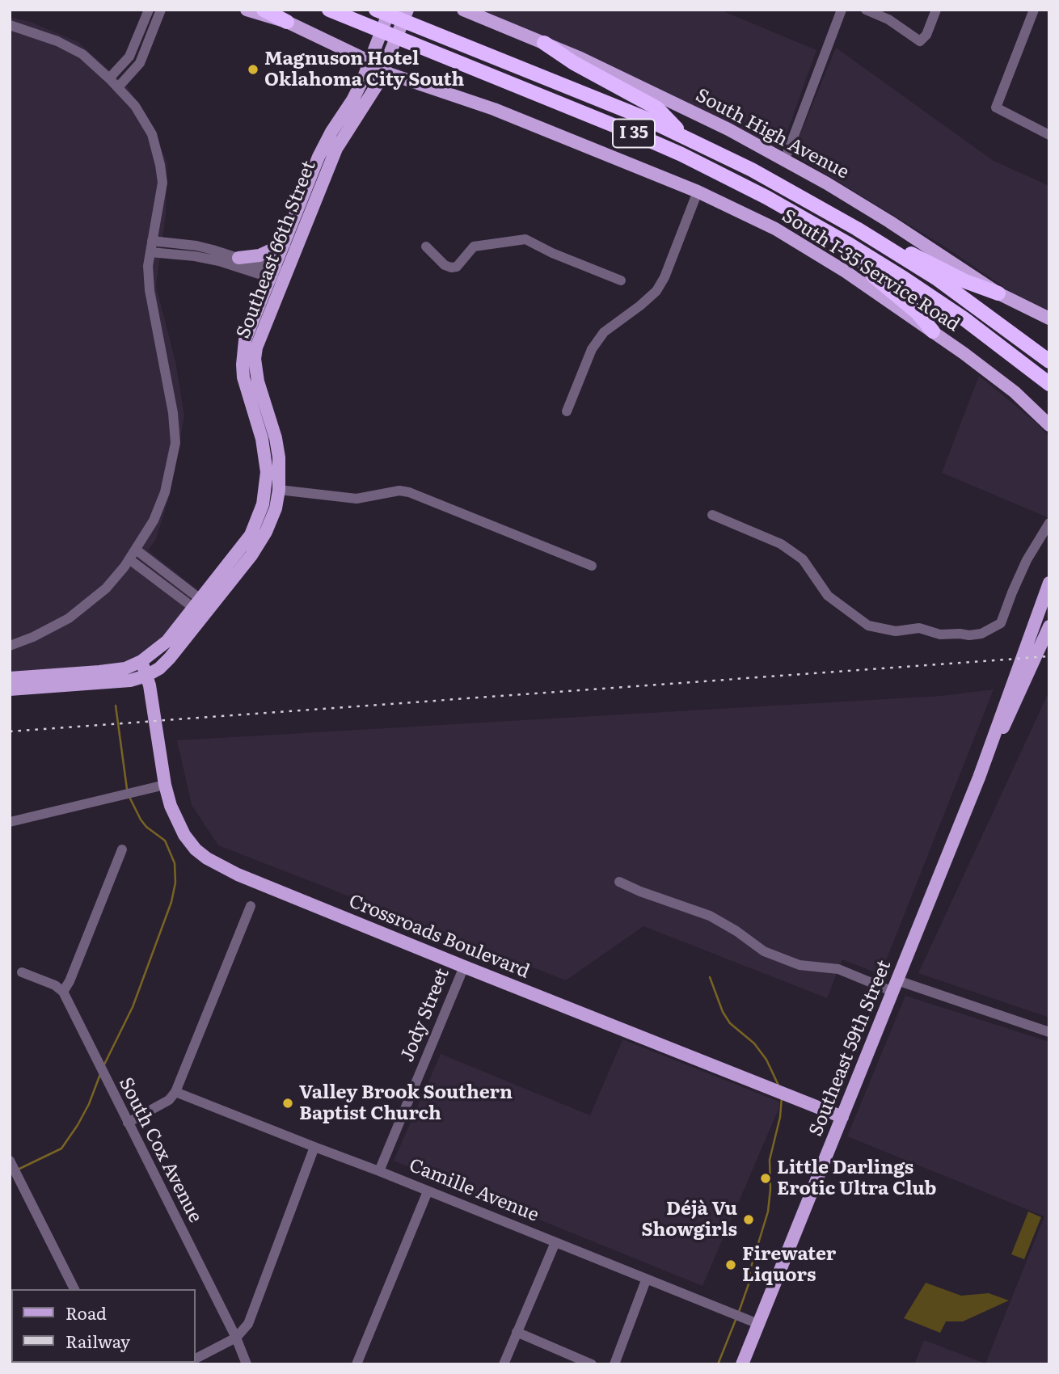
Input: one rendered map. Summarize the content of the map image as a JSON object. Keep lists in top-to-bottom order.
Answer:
{
  "streets": {
    "highway": ["I 35"],
    "main road": [
      "South High Avenue",
      "Southeast 66th Street",
      "South I-35 Service Road",
      "Crossroads Boulevard",
      "Southeast 59th Street"
    ],
    "street": ["Jody Street", "South Cox Avenue", "Camille Avenue"]
  },
  "crossings": [
    ["Southeast 66th Street", "South I-35 Service Road"],
    ["Southeast 66th Street", "Crossroads Boulevard"],
    ["Crossroads Boulevard", "Jody Street"],
    ["Crossroads Boulevard", "Southeast 59th Street"],
    ["Jody Street", "Camille Avenue"],
    ["Southeast 59th Street", "Camille Avenue"]
  ],
  "places": [
    "Magnuson Hotel Oklahoma City South",
    "Valley Brook Southern Baptist Church",
    "Little Darlings Erotic Ultra Club",
    "Déjà Vu Showgirls",
    "Firewater Liquors"
  ],
  "legend": ["Road", "Railway"]
}
